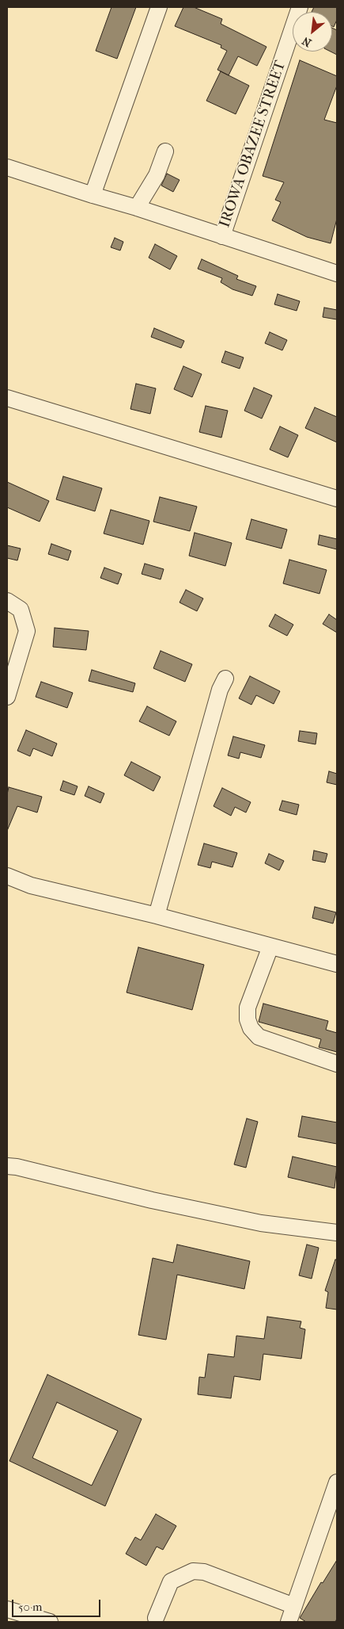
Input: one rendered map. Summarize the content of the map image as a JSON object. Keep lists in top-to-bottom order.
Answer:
{
  "streets": {
    "street": ["IROWA OBAZEE STREET"]
  },
  "scale_bar": "50 m",
  "north": "bottom left"
}
